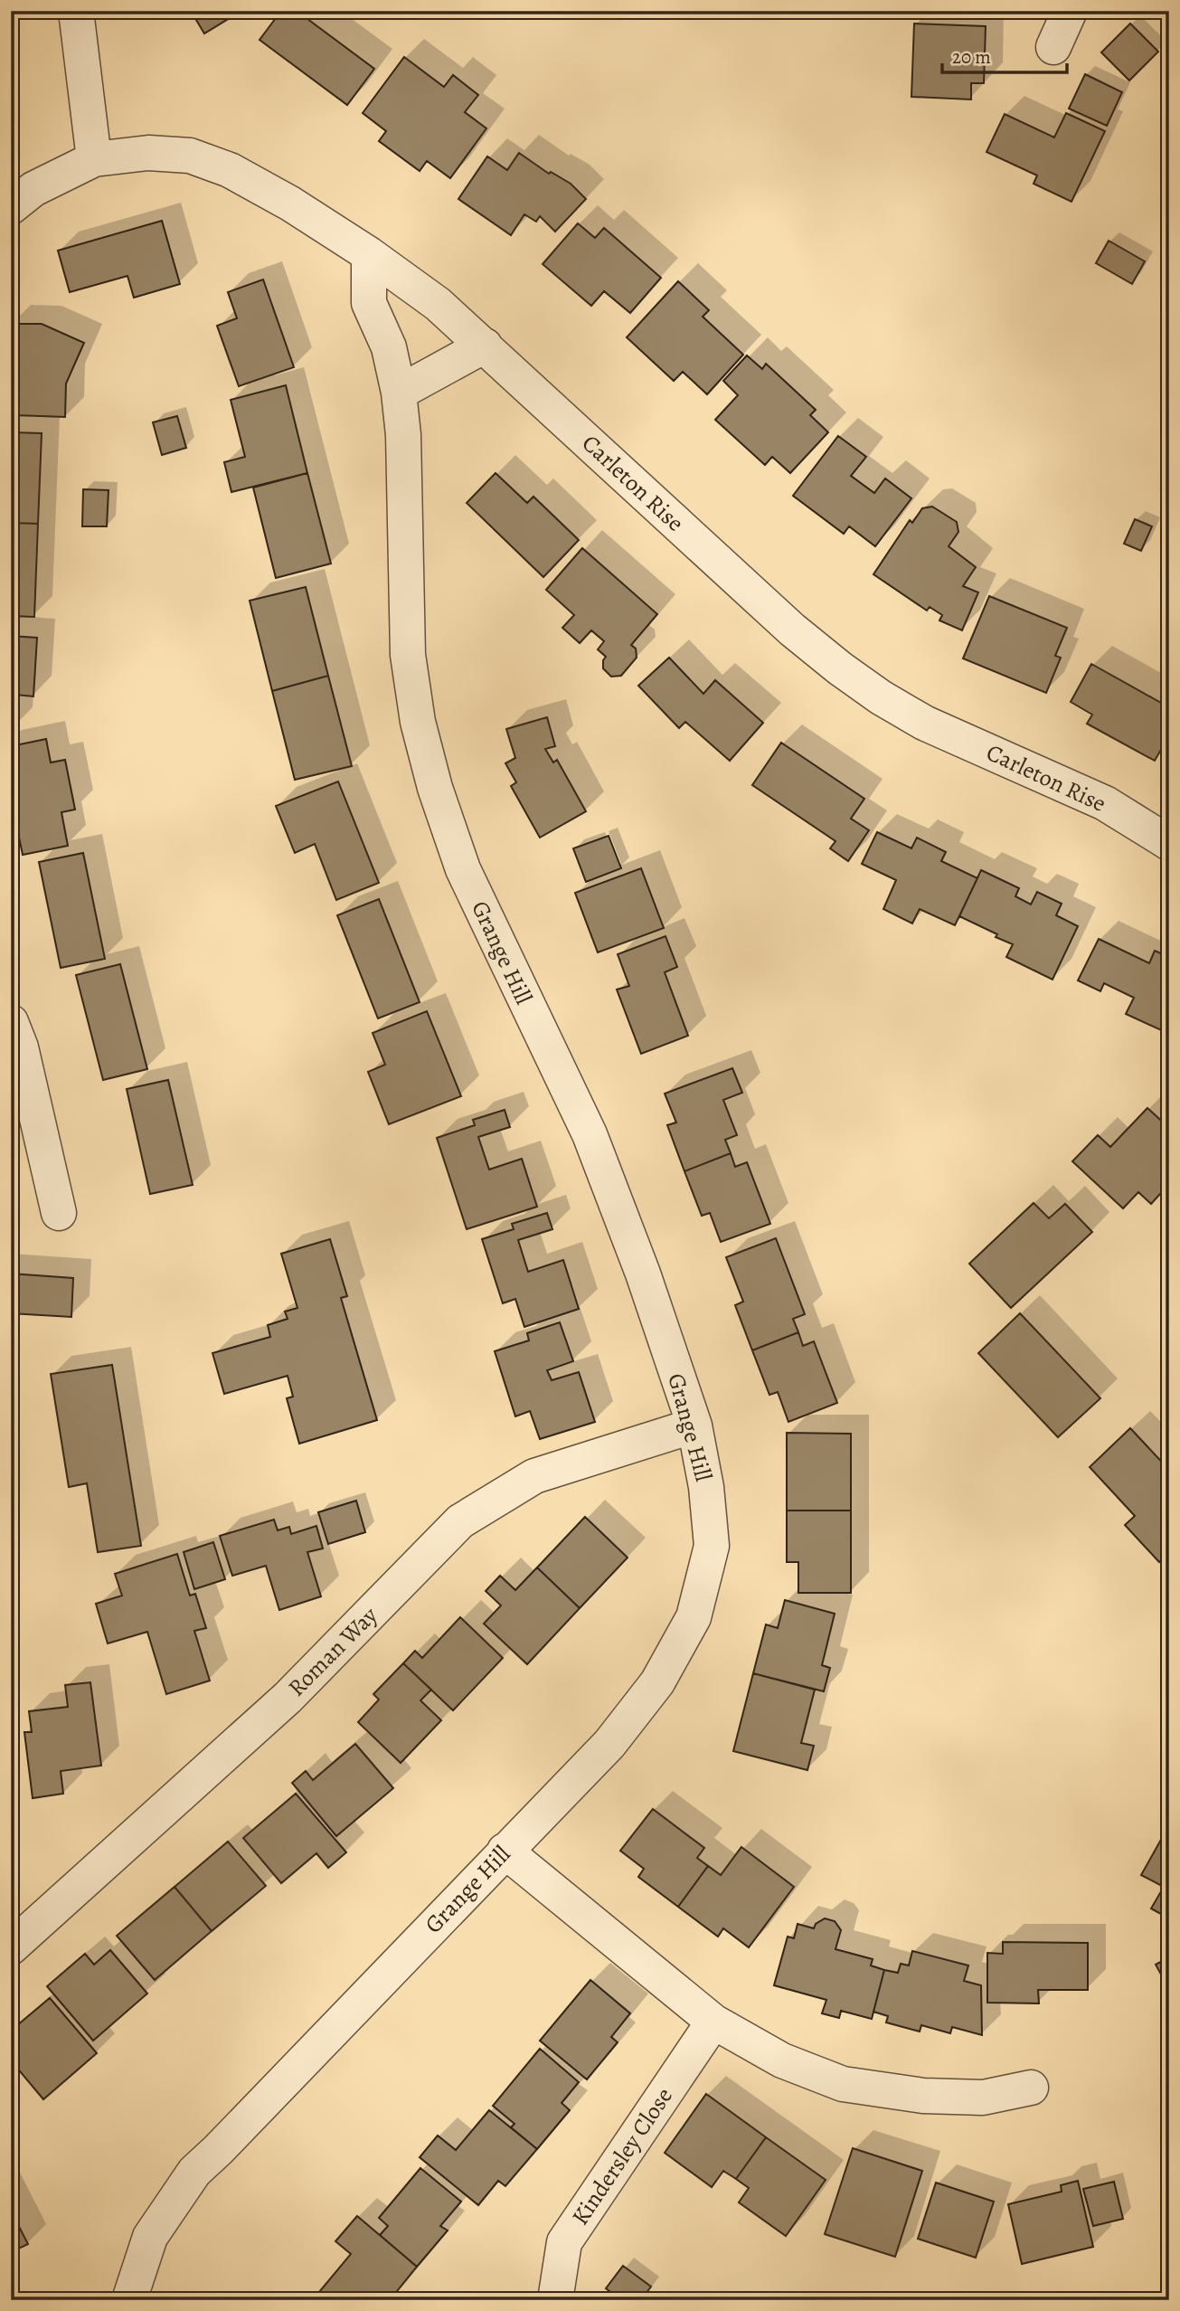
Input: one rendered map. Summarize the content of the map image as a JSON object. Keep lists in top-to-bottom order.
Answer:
{
  "streets": {
    "street": [
      "Carleton Rise",
      "Grange Hill",
      "Roman Way",
      "Kindersley Close"
    ]
  },
  "crossings": [
    ["Carleton Rise", "Grange Hill"],
    ["Grange Hill", "Roman Way"]
  ],
  "scale_bar": "20 m"
}
